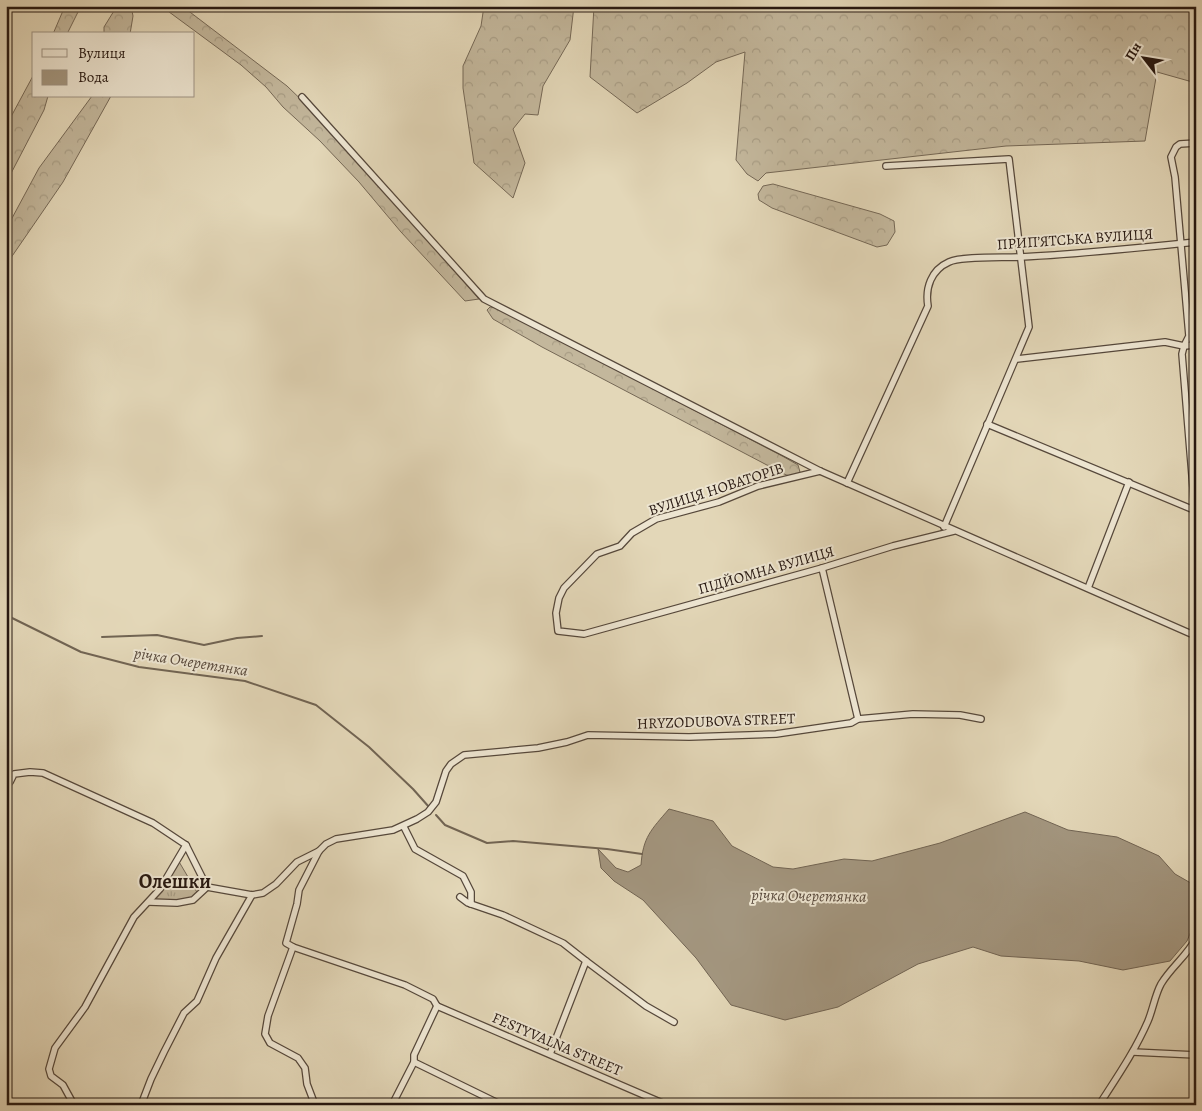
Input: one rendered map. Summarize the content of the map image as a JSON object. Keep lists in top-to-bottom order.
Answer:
{
  "streets": {
    "street": [
      "ПРИП’ЯТСЬКА ВУЛИЦЯ",
      "ВУЛИЦЯ НОВАТОРІВ",
      "ПІДЙОМНА ВУЛИЦЯ",
      "HRYZODUBOVA STREET",
      "FESTYVALNA STREET"
    ]
  },
  "crossings": [
    ["ВУЛИЦЯ НОВАТОРІВ", "ПІДЙОМНА ВУЛИЦЯ"]
  ],
  "districts": ["Олешки"],
  "water": ["річка Очеретянка"],
  "legend": ["Вулиця", "Вода"],
  "north": "top left"
}
